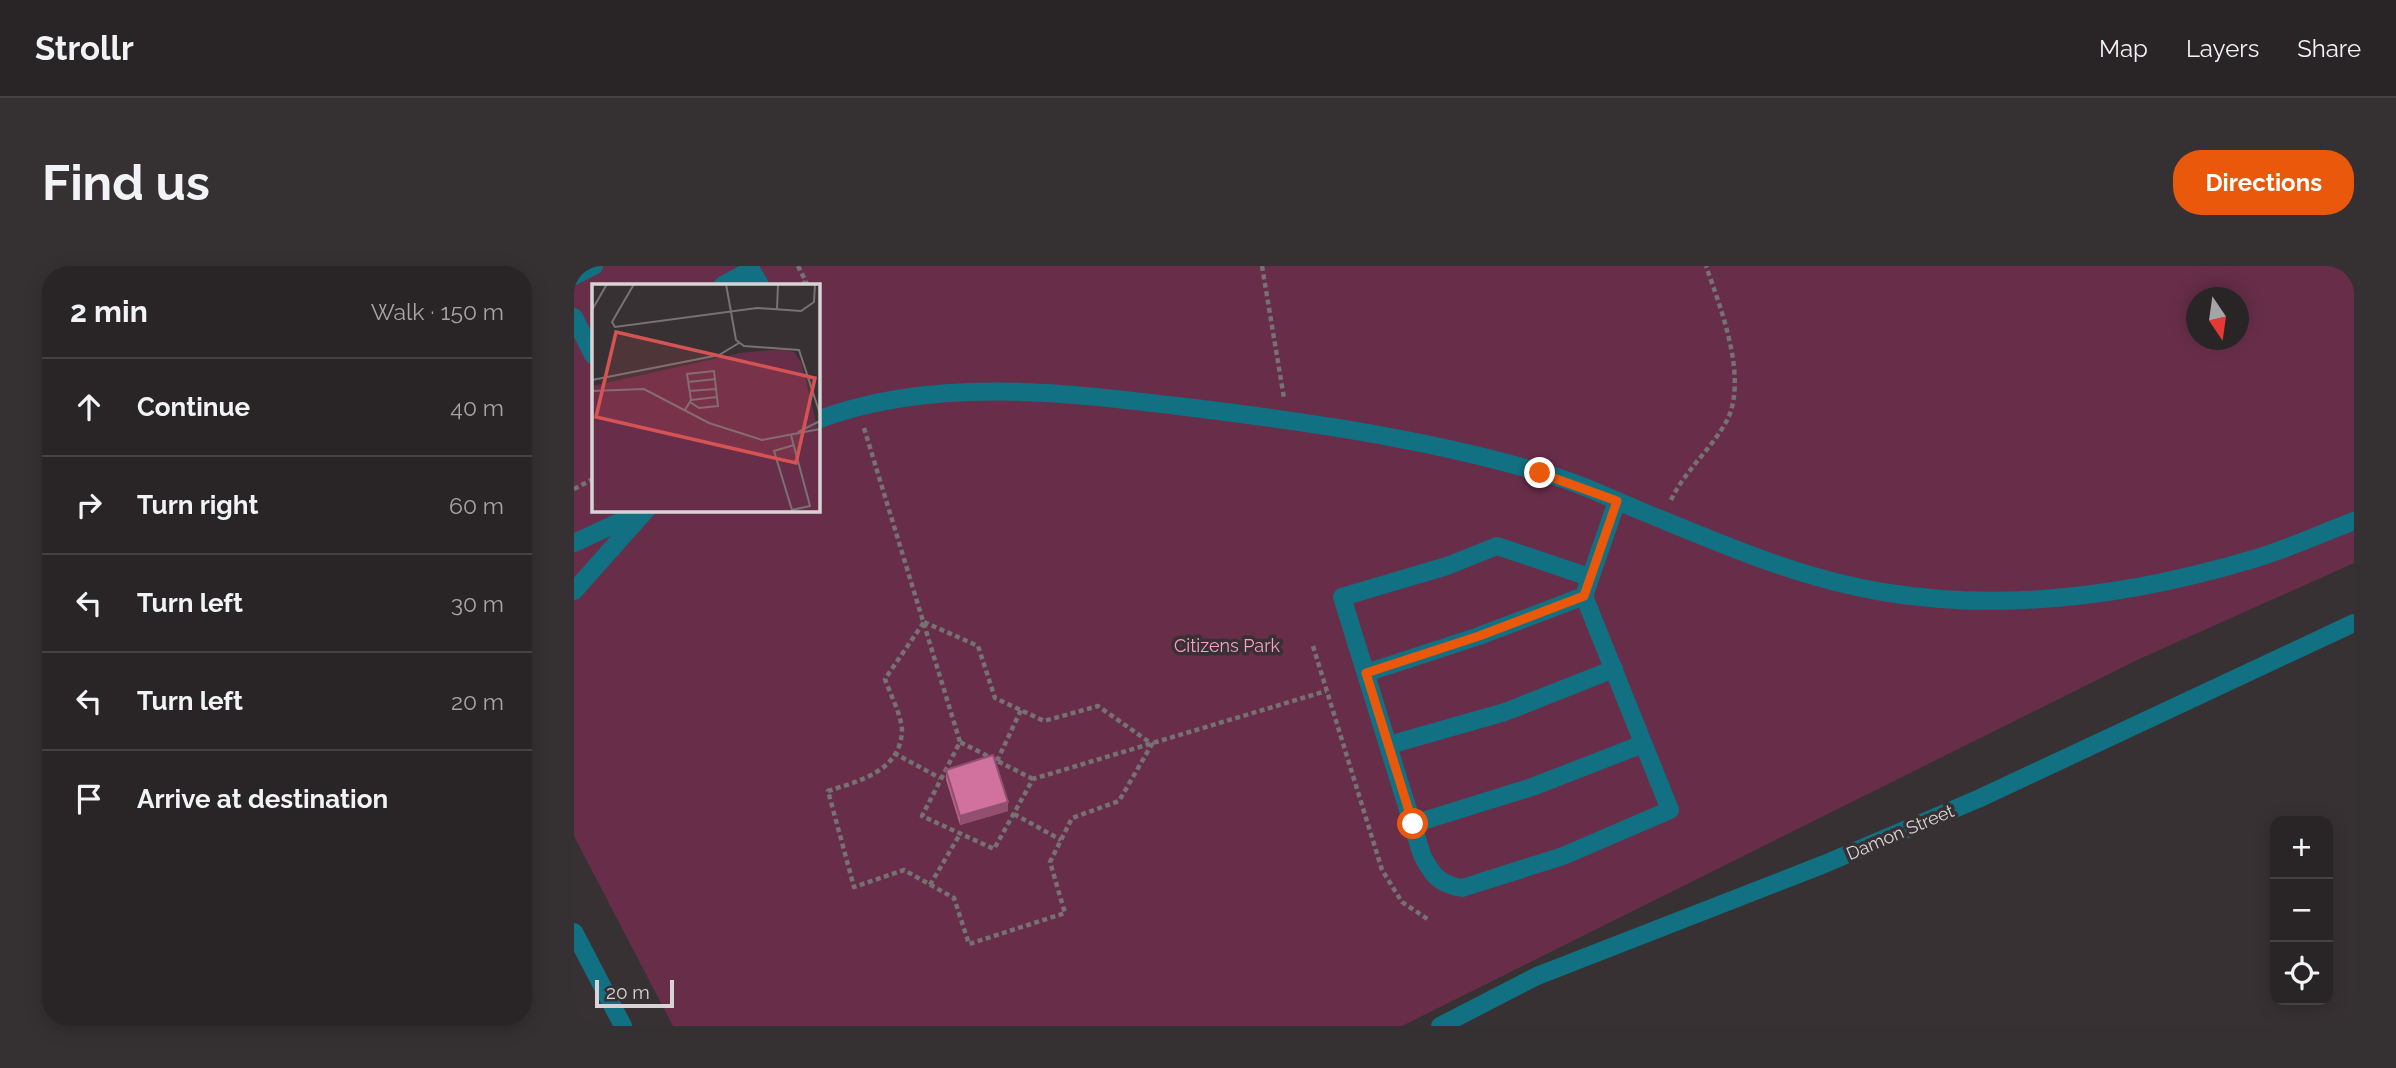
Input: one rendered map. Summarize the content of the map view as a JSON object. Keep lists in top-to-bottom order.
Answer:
{
  "streets": {
    "street": ["Damon Street"]
  },
  "parks": ["Citizens Park"],
  "scale_bar": "20 m",
  "north": "bottom",
  "page": {
    "header": "Strollr",
    "nav": ["Map", "Layers", "Share"],
    "buttons": "Directions",
    "title": "Find us",
    "heading": ["2 min", "Walk · 150 m"],
    "list": [
      ["Continue", "40 m"],
      ["Turn right", "60 m"],
      ["Turn left", "30 m"],
      ["Turn left", "20 m"],
      "Arrive at destination"
    ],
    "map_buttons": ["+", "−"],
    "scale": "20 m"
  }
}
